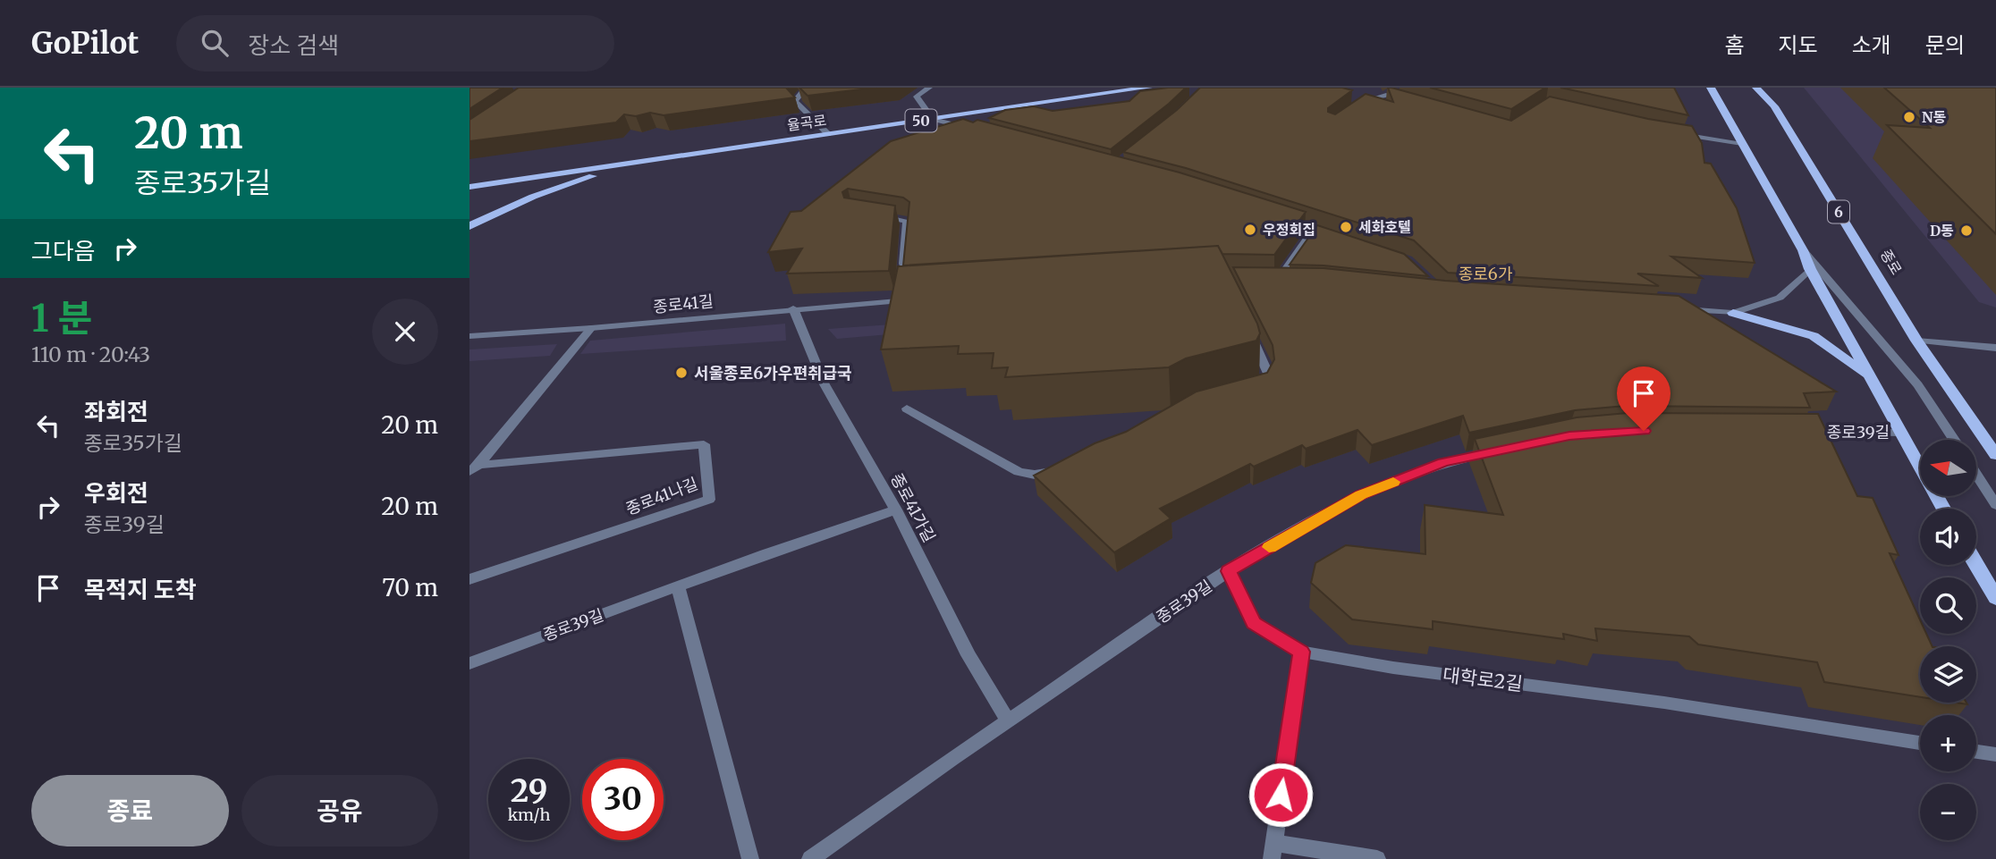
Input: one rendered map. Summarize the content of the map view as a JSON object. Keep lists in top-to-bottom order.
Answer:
{
  "streets": {
    "main road": [
      "50",
      "율곡로",
      "6",
      "종로"
    ],
    "street": [
      "종로41길",
      "종로39길",
      "종로41나길",
      "종로41가길",
      "대학로2길"
    ]
  },
  "crossings": [
    ["종로41길", "종로41나길"],
    ["종로41길", "종로41가길"],
    ["종로39길", "종로41가길"]
  ],
  "districts": ["종로6가"],
  "places": [
    "N동",
    "세화호텔",
    "우정회집",
    "D동",
    "서울종로6가우편취급국"
  ],
  "north": "left",
  "page": {
    "header": "GoPilot",
    "search": "장소 검색",
    "nav": [
      "홈",
      "지도",
      "소개",
      "문의"
    ],
    "turn": ["20 m", "종로35가길"],
    "then": "그다음",
    "heading": ["1 분", "110 m · 20:43"],
    "list": [
      {
        "name": "좌회전",
        "note": "종로35가길",
        "value": "20 m"
      },
      {
        "name": "우회전",
        "note": "종로39길",
        "value": "20 m"
      },
      {
        "name": "목적지 도착",
        "value": "70 m"
      }
    ],
    "map_buttons": ["+", "−"],
    "speed": "29 km/h",
    "limit": "30",
    "buttons": ["종료", "공유"]
  }
}
